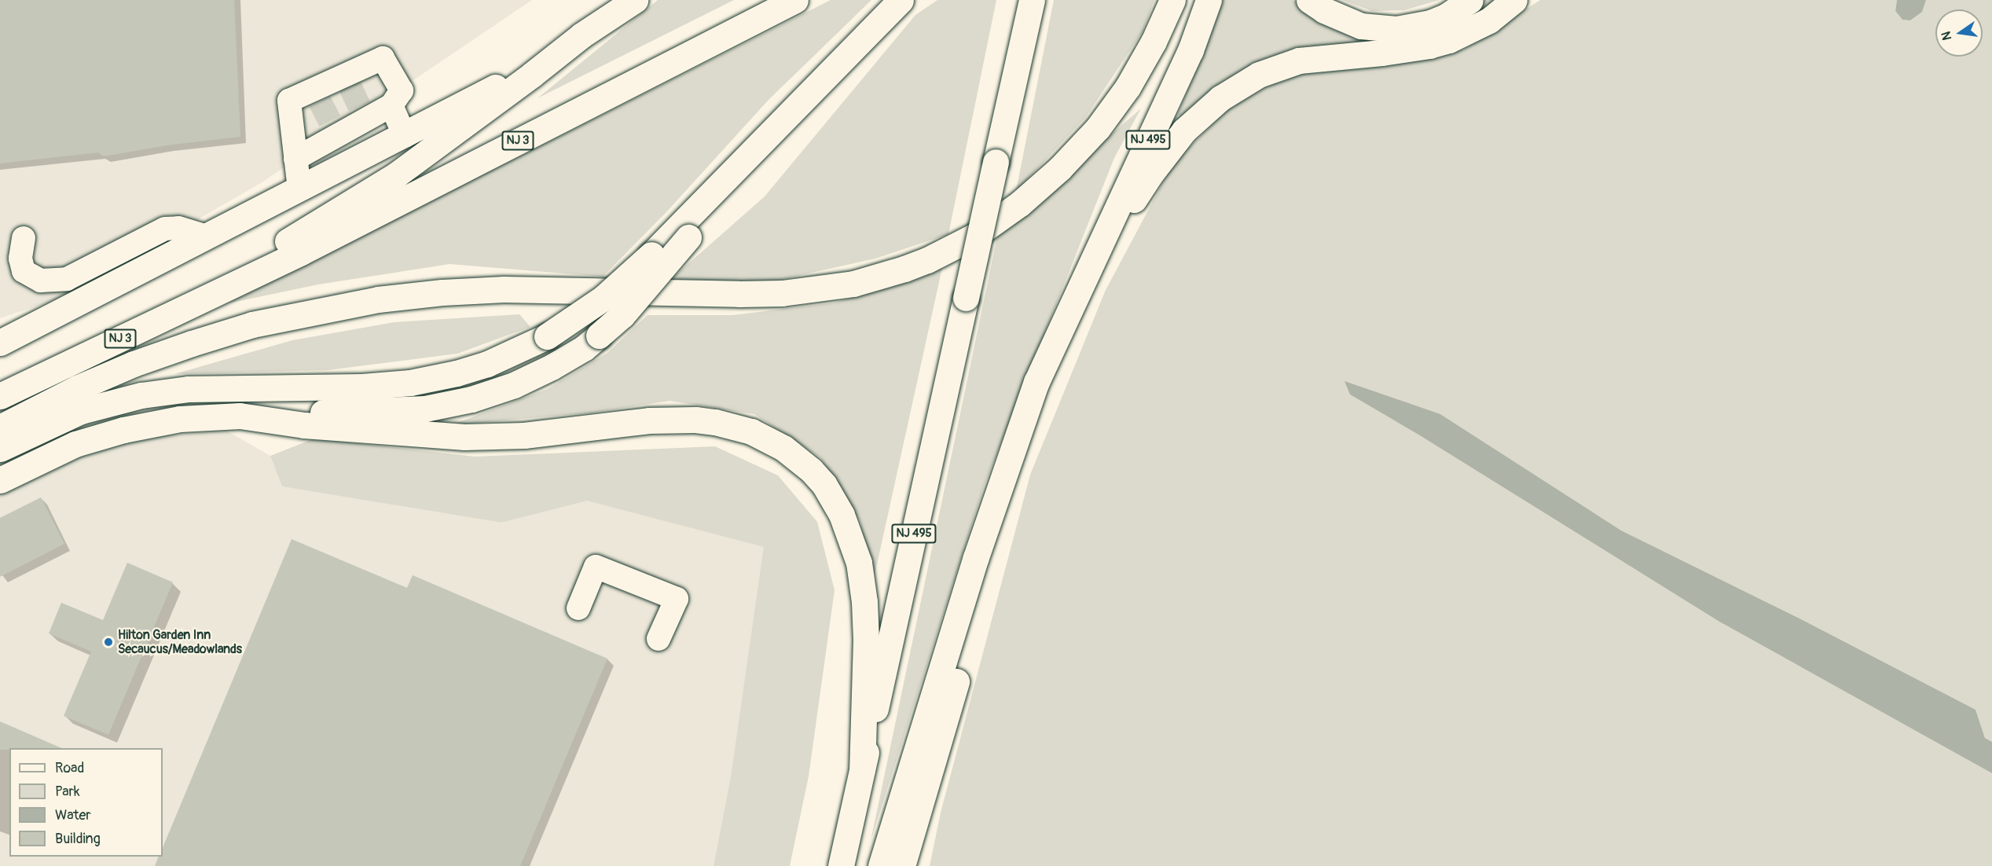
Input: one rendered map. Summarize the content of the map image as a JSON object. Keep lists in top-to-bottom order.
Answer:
{
  "streets": {
    "main road": ["NJ 495", "NJ 3"]
  },
  "places": ["Hilton Garden Inn Secaucus/Meadowlands"],
  "legend": [
    "Road",
    "Park",
    "Water",
    "Building"
  ],
  "north": "left"
}
